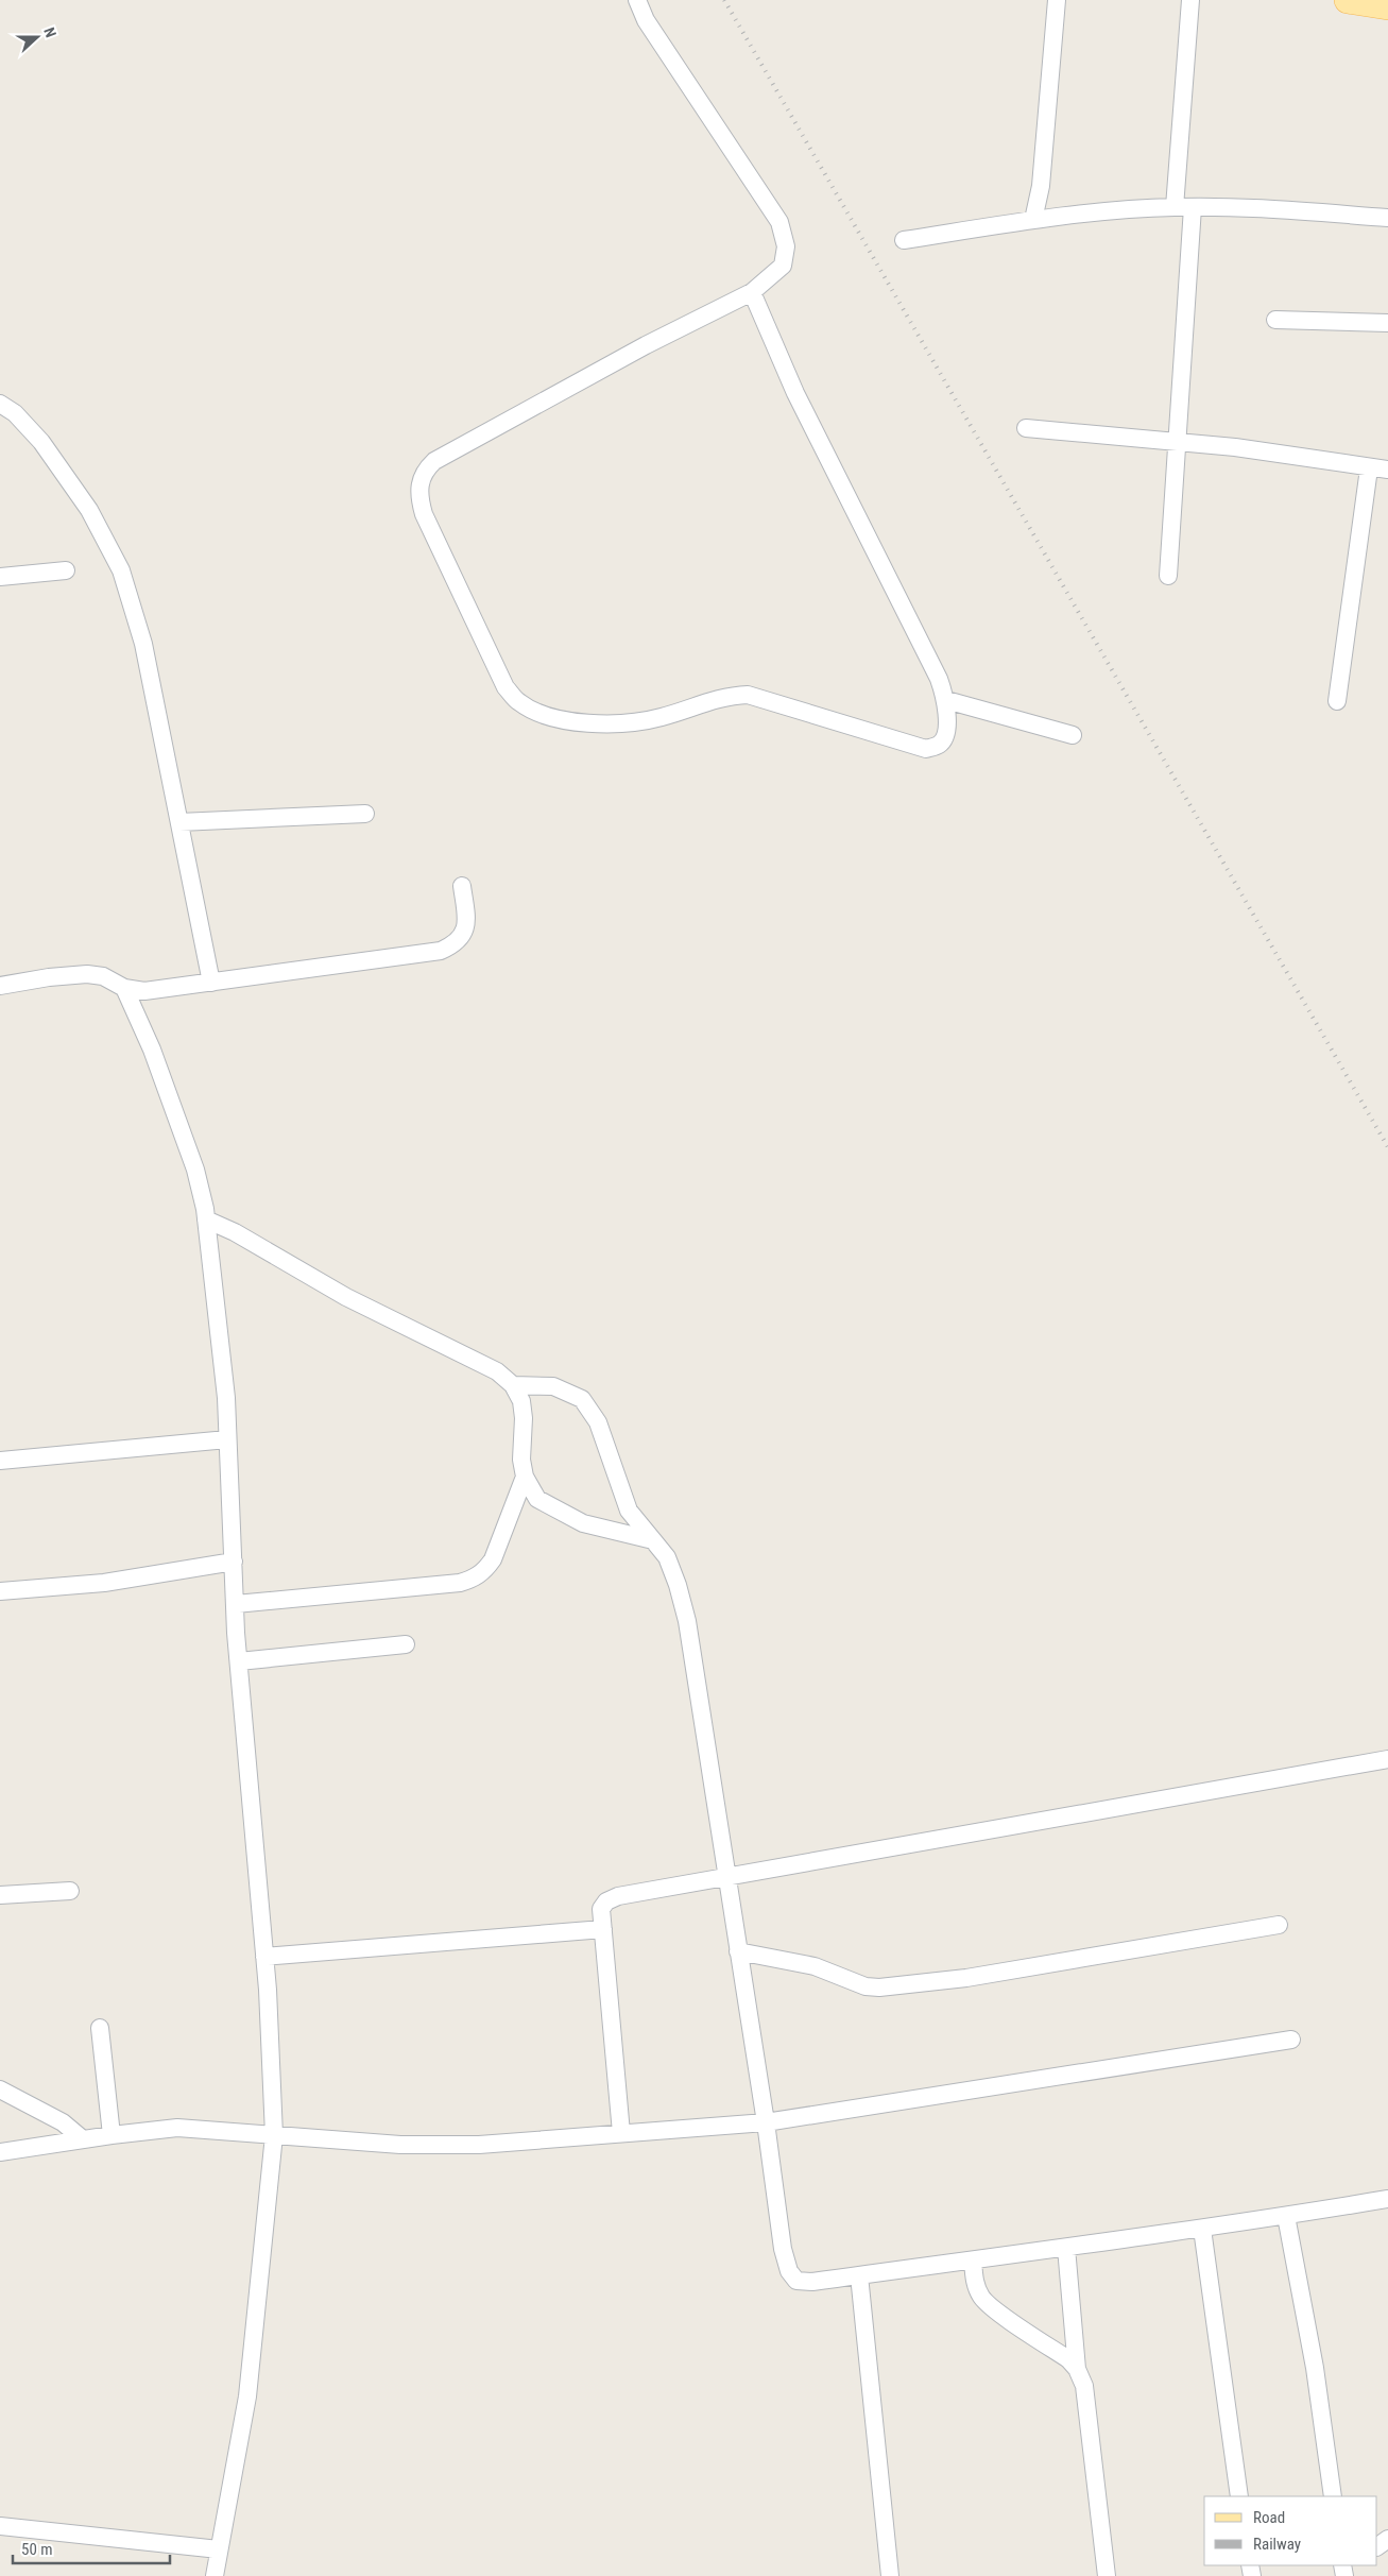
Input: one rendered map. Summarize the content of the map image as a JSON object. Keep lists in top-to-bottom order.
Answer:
{
  "legend": ["Road", "Railway"],
  "scale_bar": "50 m",
  "north": "right"
}
